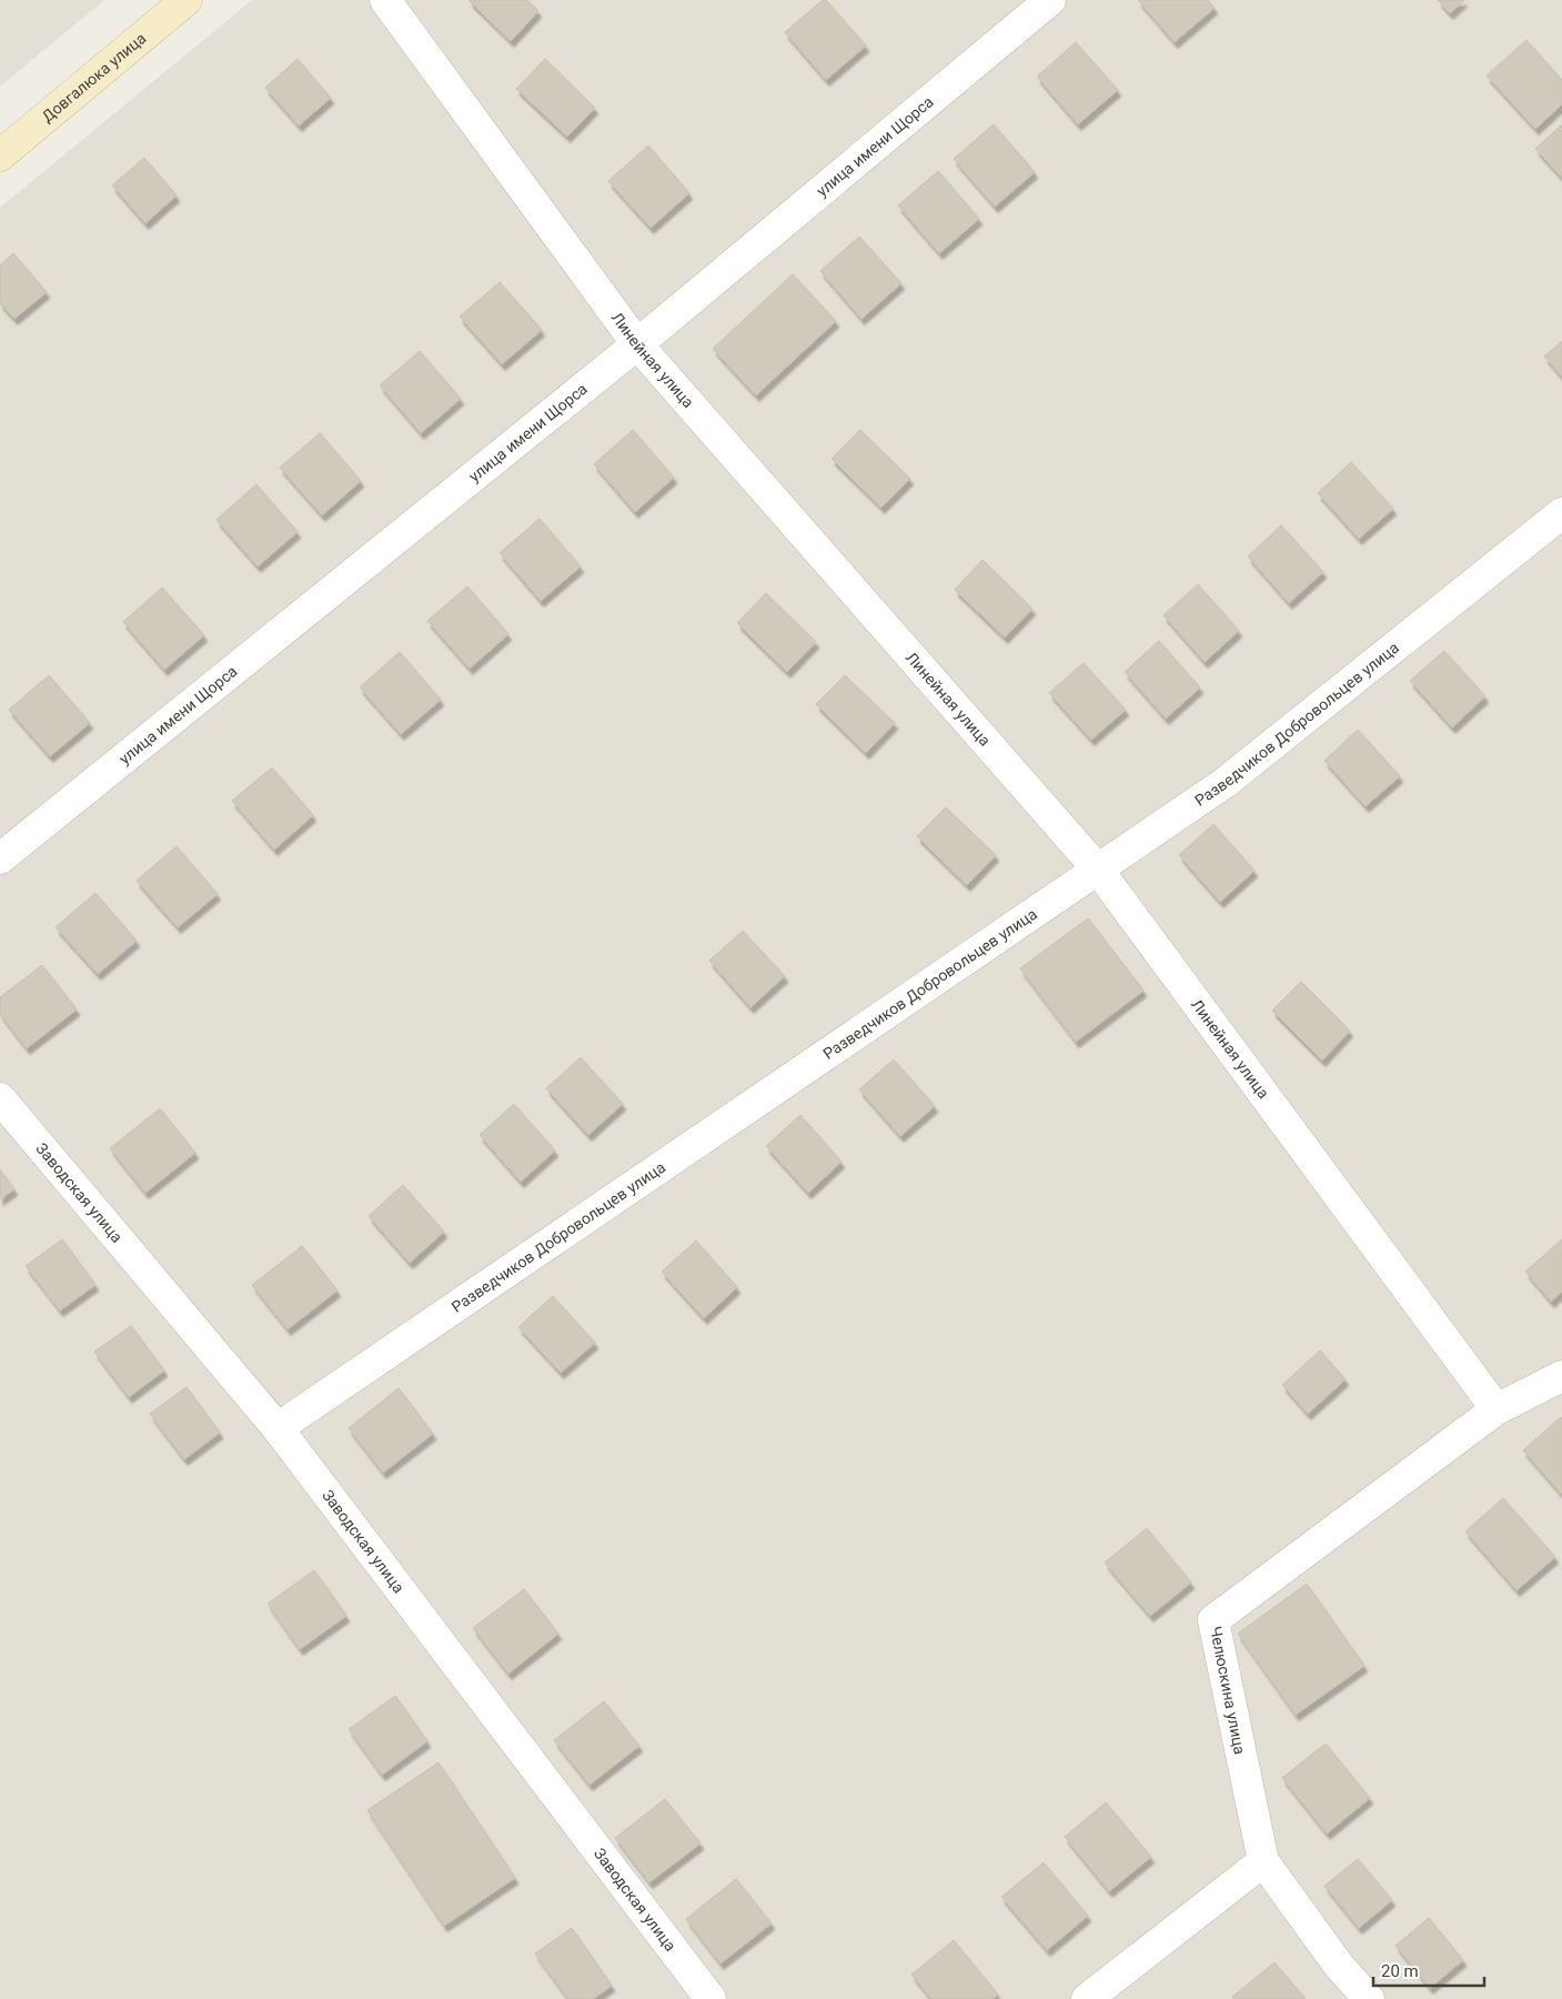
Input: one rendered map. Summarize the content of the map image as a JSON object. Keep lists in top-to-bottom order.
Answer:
{
  "streets": {
    "street": [
      "Довгалюка улица",
      "улица имени Щорса",
      "Линейная улица",
      "Разведчиков Добровольцев улица",
      "Заводская улица",
      "Челюскина улица"
    ]
  },
  "crossings": [
    ["улица имени Щорса", "Линейная улица"],
    ["Линейная улица", "Разведчиков Добровольцев улица"],
    ["Линейная улица", "Челюскина улица"],
    ["Разведчиков Добровольцев улица", "Заводская улица"]
  ],
  "scale_bar": "20 m"
}
